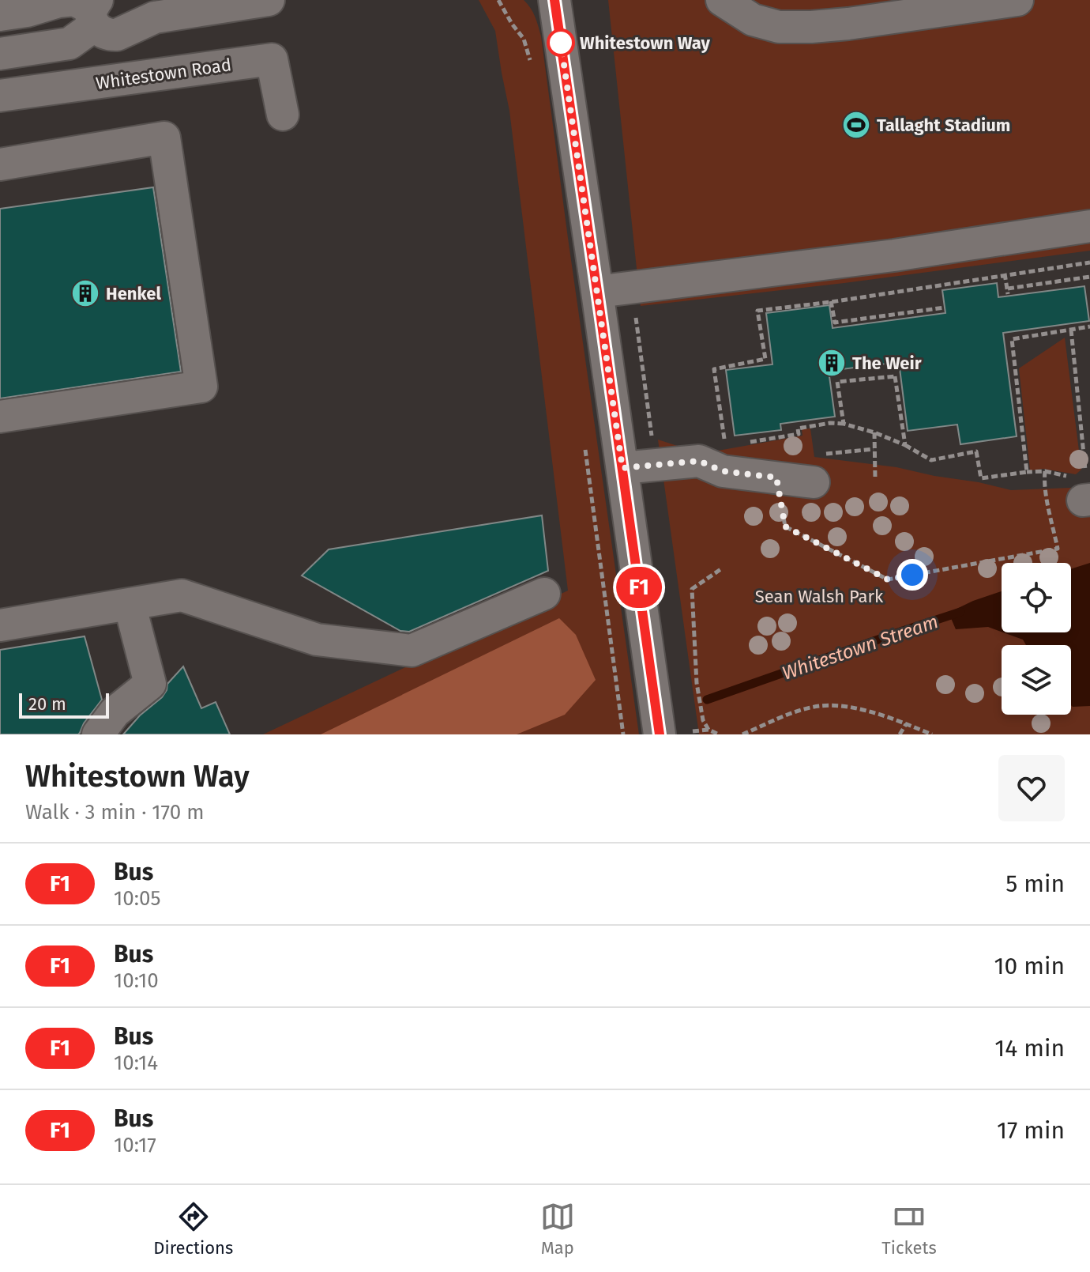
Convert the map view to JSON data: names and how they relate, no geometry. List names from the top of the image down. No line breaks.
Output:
{"streets":{"street":["Whitestown Road"]},"water":["Whitestown Stream"],"parks":["Sean Walsh Park"],"places":{"other":["Whitestown Way"],"sports":["Tallaght Stadium"],"building":["Henkel","The Weir"]},"lines":["bus line F1"],"scale_bar":"20 m","page":{"on_map":"F1","scale":"20 m","heading":["Whitestown Way","Walk · 3 min · 170 m"],"list":[{"mark":"F1","name":"Bus","note":"10:05","value":"5 min"},{"mark":"F1","name":"Bus","note":"10:10","value":"10 min"},{"mark":"F1","name":"Bus","note":"10:14","value":"14 min"},{"mark":"F1","name":"Bus","note":"10:17","value":"17 min"}],"tabs":["Directions","Map","Tickets"]}}
